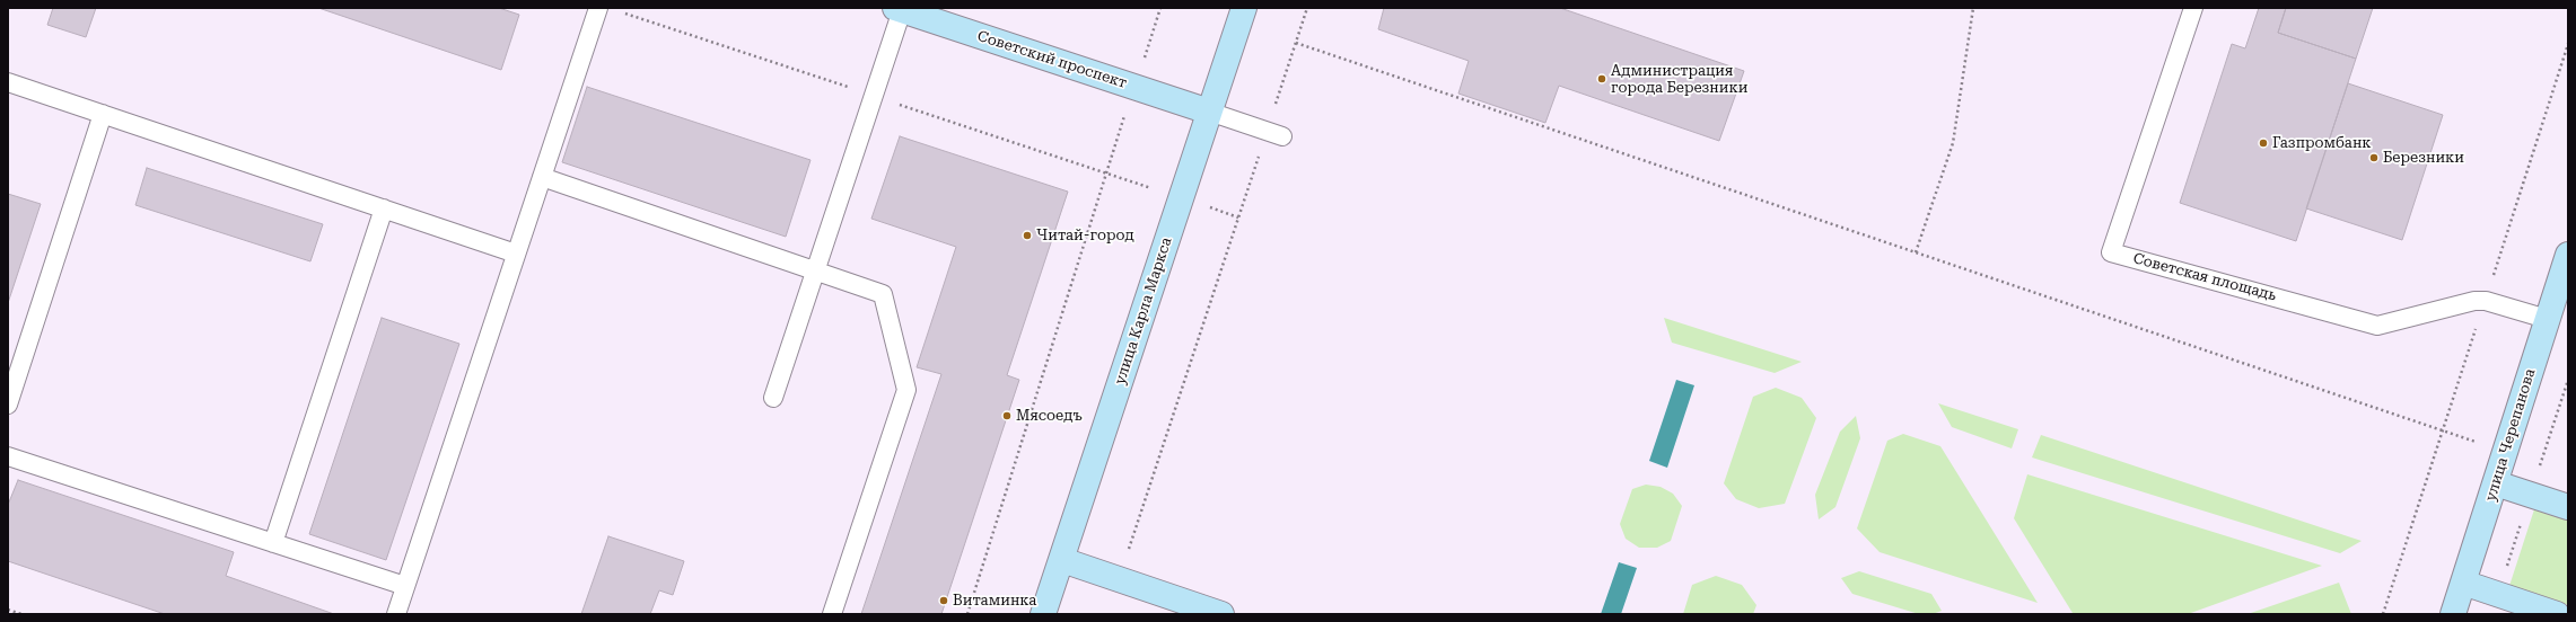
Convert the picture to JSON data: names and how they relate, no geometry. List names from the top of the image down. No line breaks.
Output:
{"streets":{"main road":["Советский проспект","улица Карла Маркса","улица Черепанова"],"lane":["Советская площадь"]},"crossings":[["Советский проспект","улица Карла Маркса"],["Советская площадь","улица Черепанова"]],"places":["Администрация города Березники","Газпромбанк","Березники","Читай-город","Мясоедъ","Витаминка"]}
